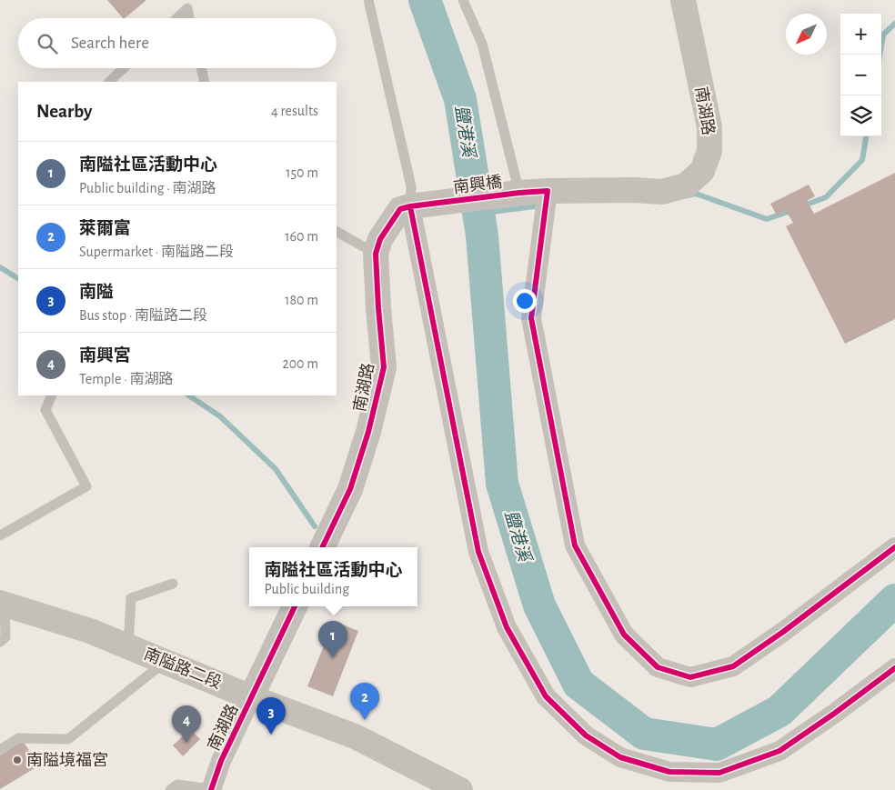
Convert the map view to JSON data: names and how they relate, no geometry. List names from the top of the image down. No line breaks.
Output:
{"streets":{"street":["南湖路","南興橋","南隘路二段"]},"crossings":[["南湖路","南興橋"],["南湖路","南隘路二段"]],"water":["鹽港溪"],"places":["南隘境福宮"],"north":"bottom left","page":{"map_buttons":["+","−"],"search":"Search here","heading":["Nearby","4 results"],"list":[{"mark":"1","name":"南隘社區活動中心","note":"Public building · 南湖路","value":"150 m"},{"mark":"2","name":"萊爾富","note":"Supermarket · 南隘路二段","value":"160 m"},{"mark":"3","name":"南隘","note":"Bus stop · 南隘路二段","value":"180 m"},{"mark":"4","name":"南興宮","note":"Temple · 南湖路","value":"200 m"}],"popup":["南隘社區活動中心","Public building"],"pins":["1","2","3","4"]}}
